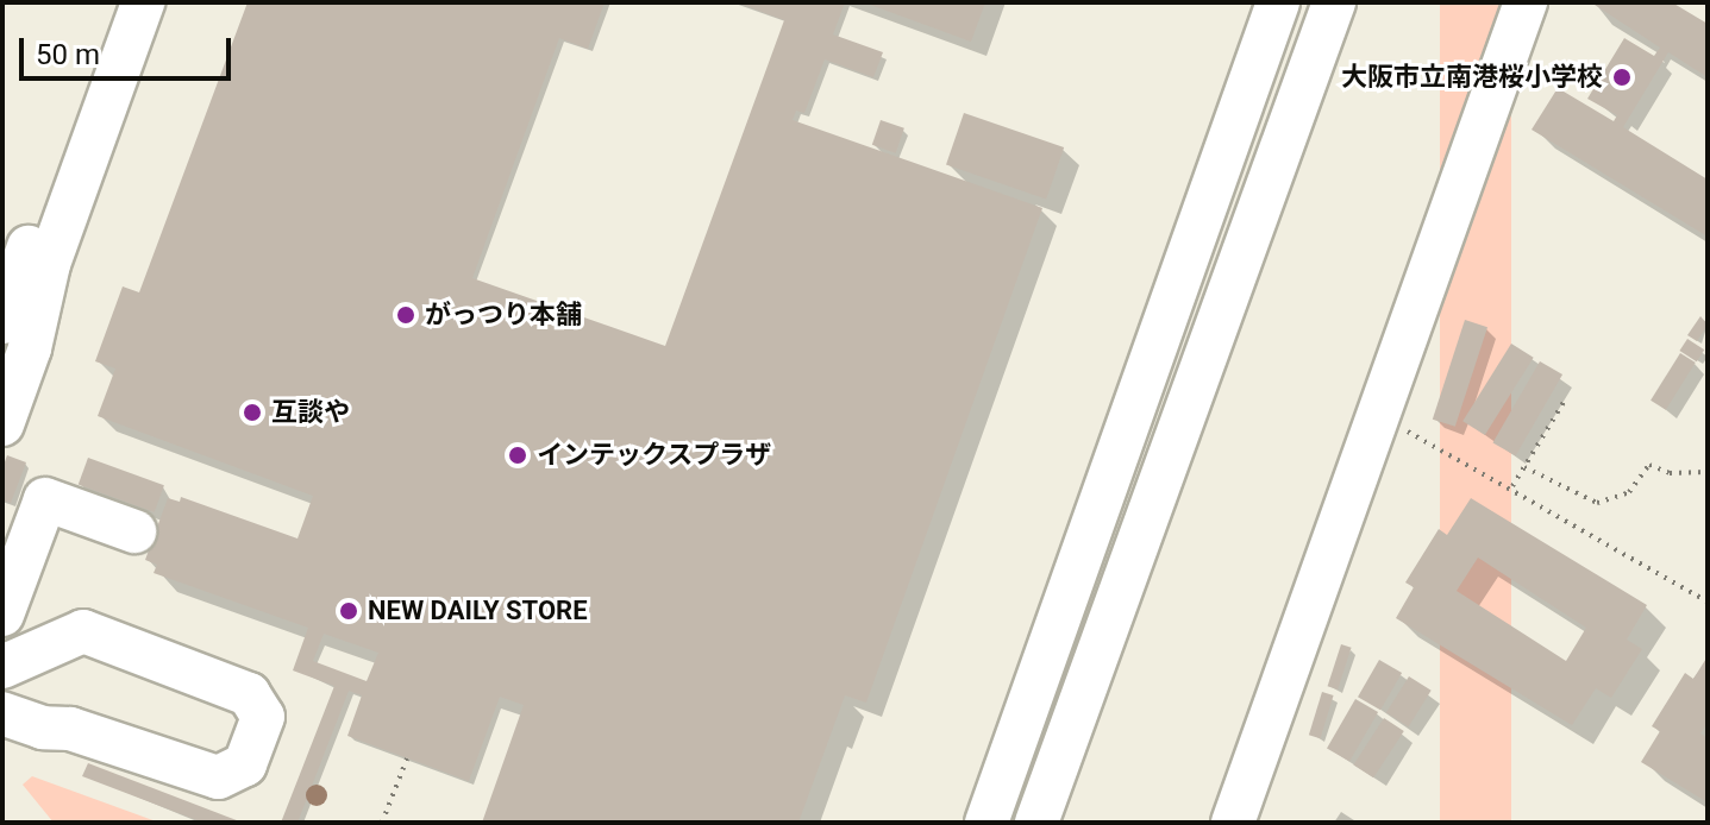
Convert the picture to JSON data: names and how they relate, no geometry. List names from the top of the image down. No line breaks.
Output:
{"places":["大阪市立南港桜小学校","がっつり本舗","互談や","インテックスプラザ","NEW DAILY STORE"],"scale_bar":"50 m"}
